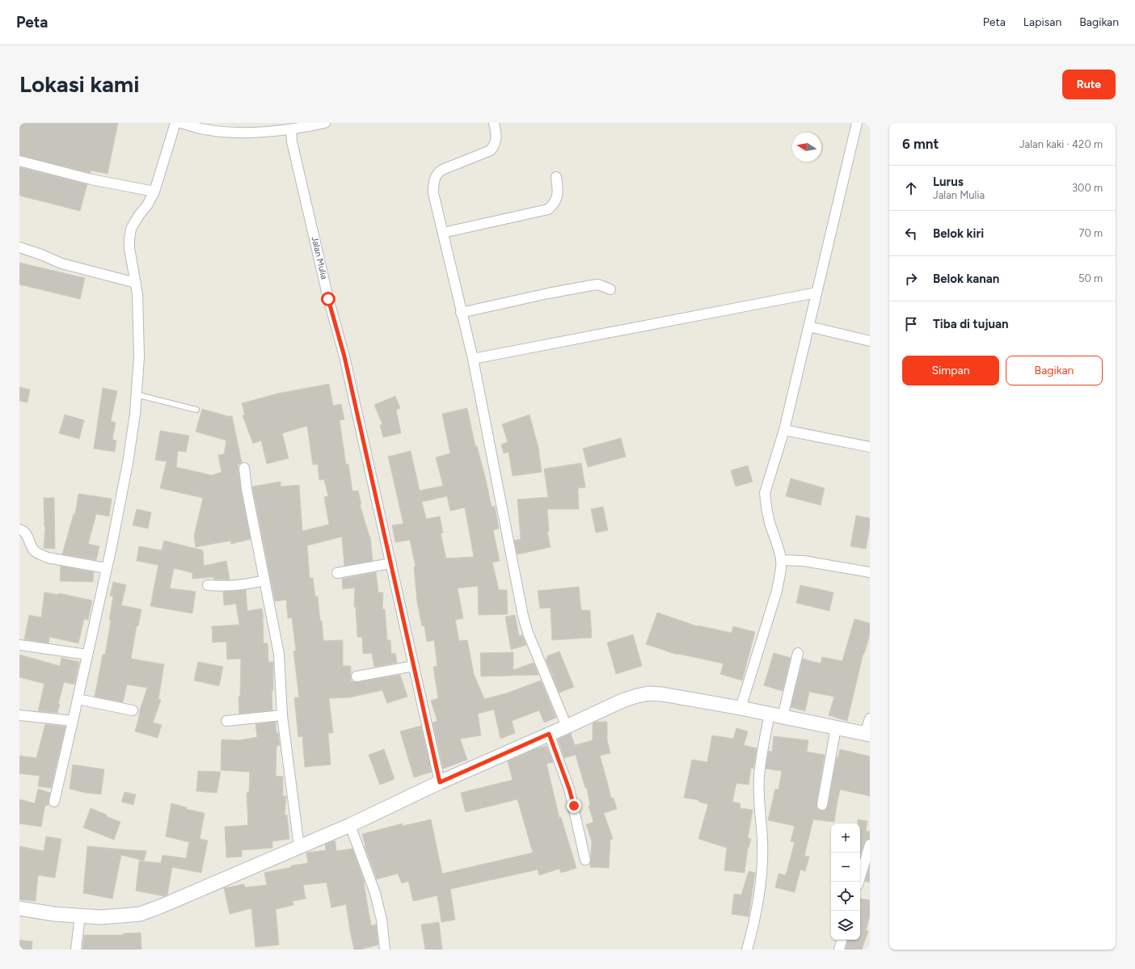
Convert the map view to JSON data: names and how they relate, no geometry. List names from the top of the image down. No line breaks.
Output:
{"streets":{"street":["Jalan Mulia"]},"north":"left","page":{"header":"Peta","nav":["Peta","Lapisan","Bagikan"],"buttons":["Rute",["Simpan","Bagikan"]],"title":"Lokasi kami","heading":["6 mnt","Jalan kaki · 420 m"],"list":[["Lurus","Jalan Mulia","300 m"],["Belok kiri","70 m"],["Belok kanan","50 m"],"Tiba di tujuan"],"map_buttons":["+","−"]}}
